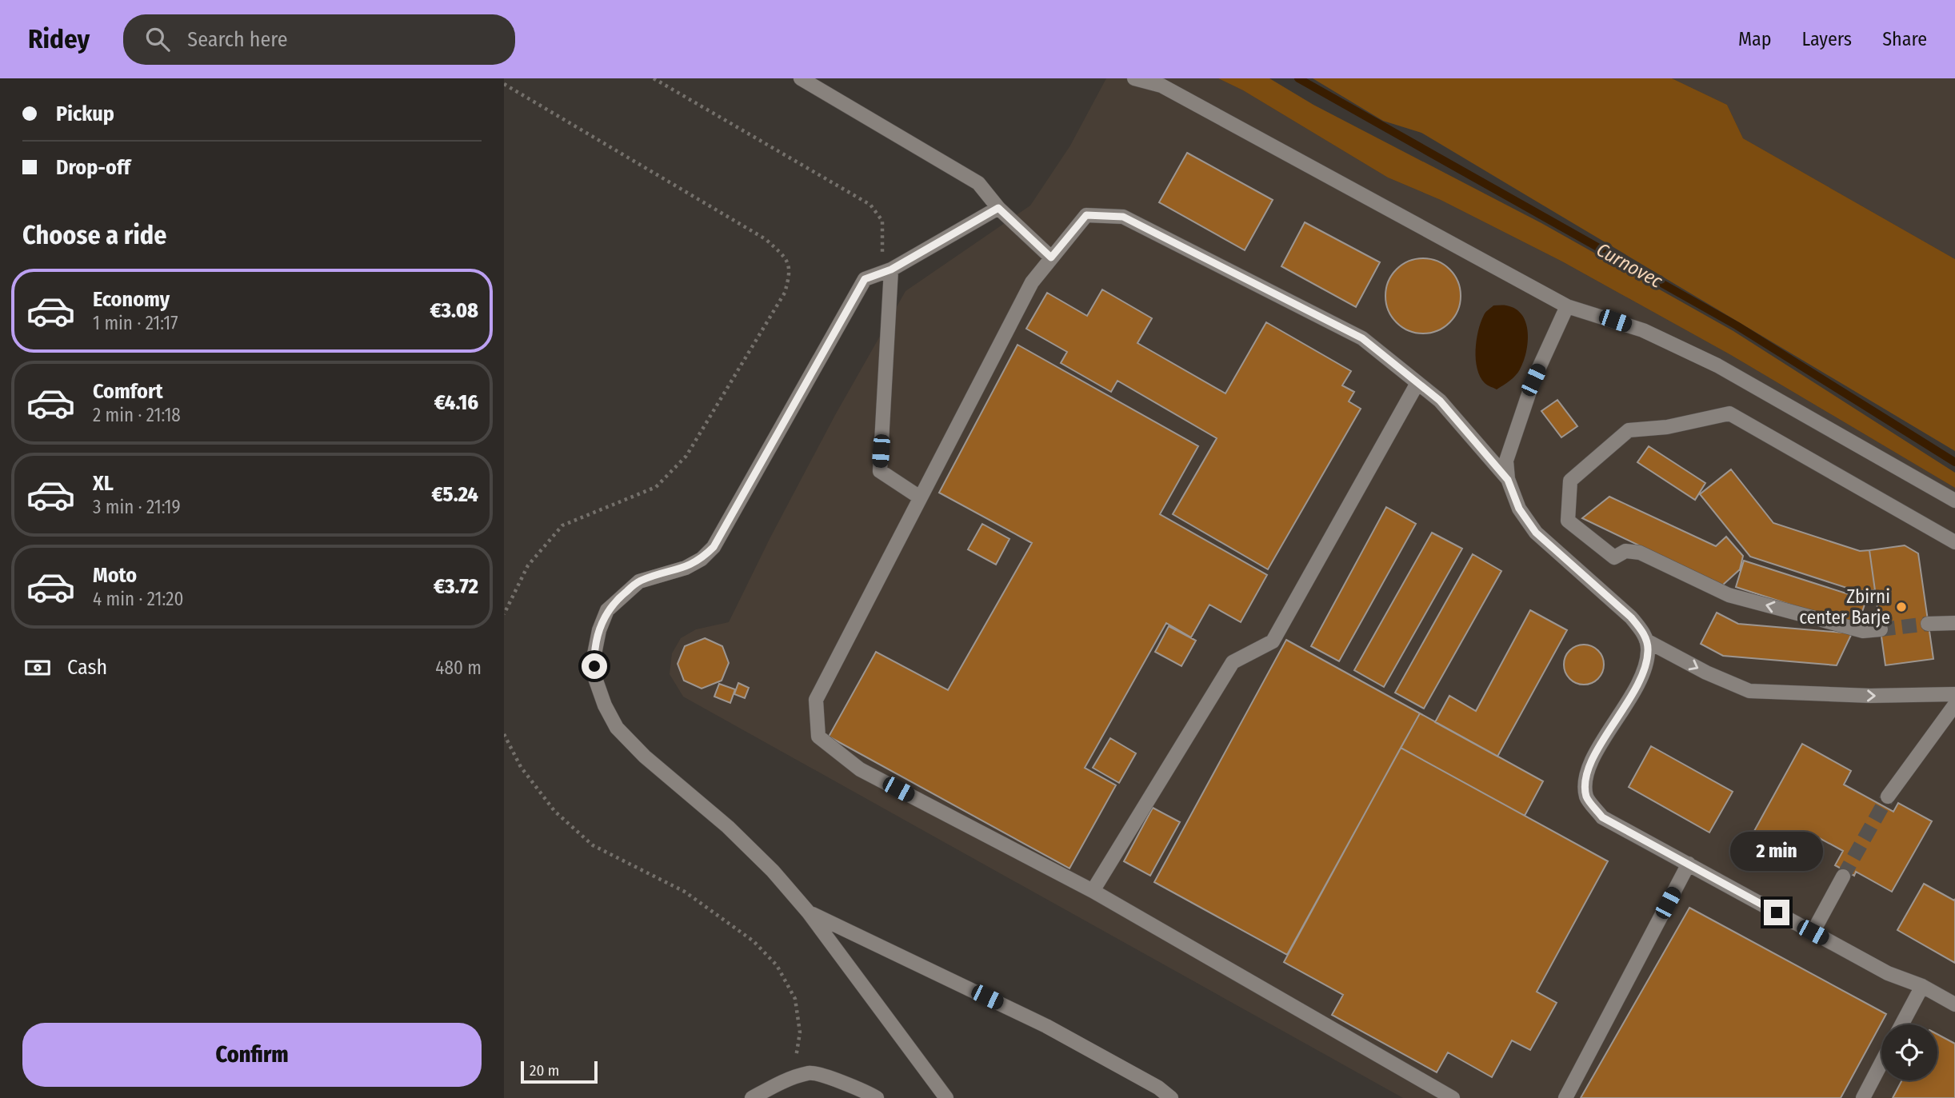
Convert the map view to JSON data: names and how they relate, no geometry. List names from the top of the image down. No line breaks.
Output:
{"water":["Curnovec"],"places":["Zbirni center Barje"],"scale_bar":"20 m","page":{"header":"Ridey","search":"Search here","nav":["Map","Layers","Share"],"banner":["Pickup","Drop-off"],"heading":"Choose a ride","list":[{"name":"Economy","note":"1 min · 21:17","value":"€3.08"},{"name":"Comfort","note":"2 min · 21:18","value":"€4.16"},{"name":"XL","note":"3 min · 21:19","value":"€5.24"},{"name":"Moto","note":"4 min · 21:20","value":"€3.72"}],"pay":["Cash","480 m"],"bubble":"2 min","buttons":"Confirm","scale":"20 m"}}
